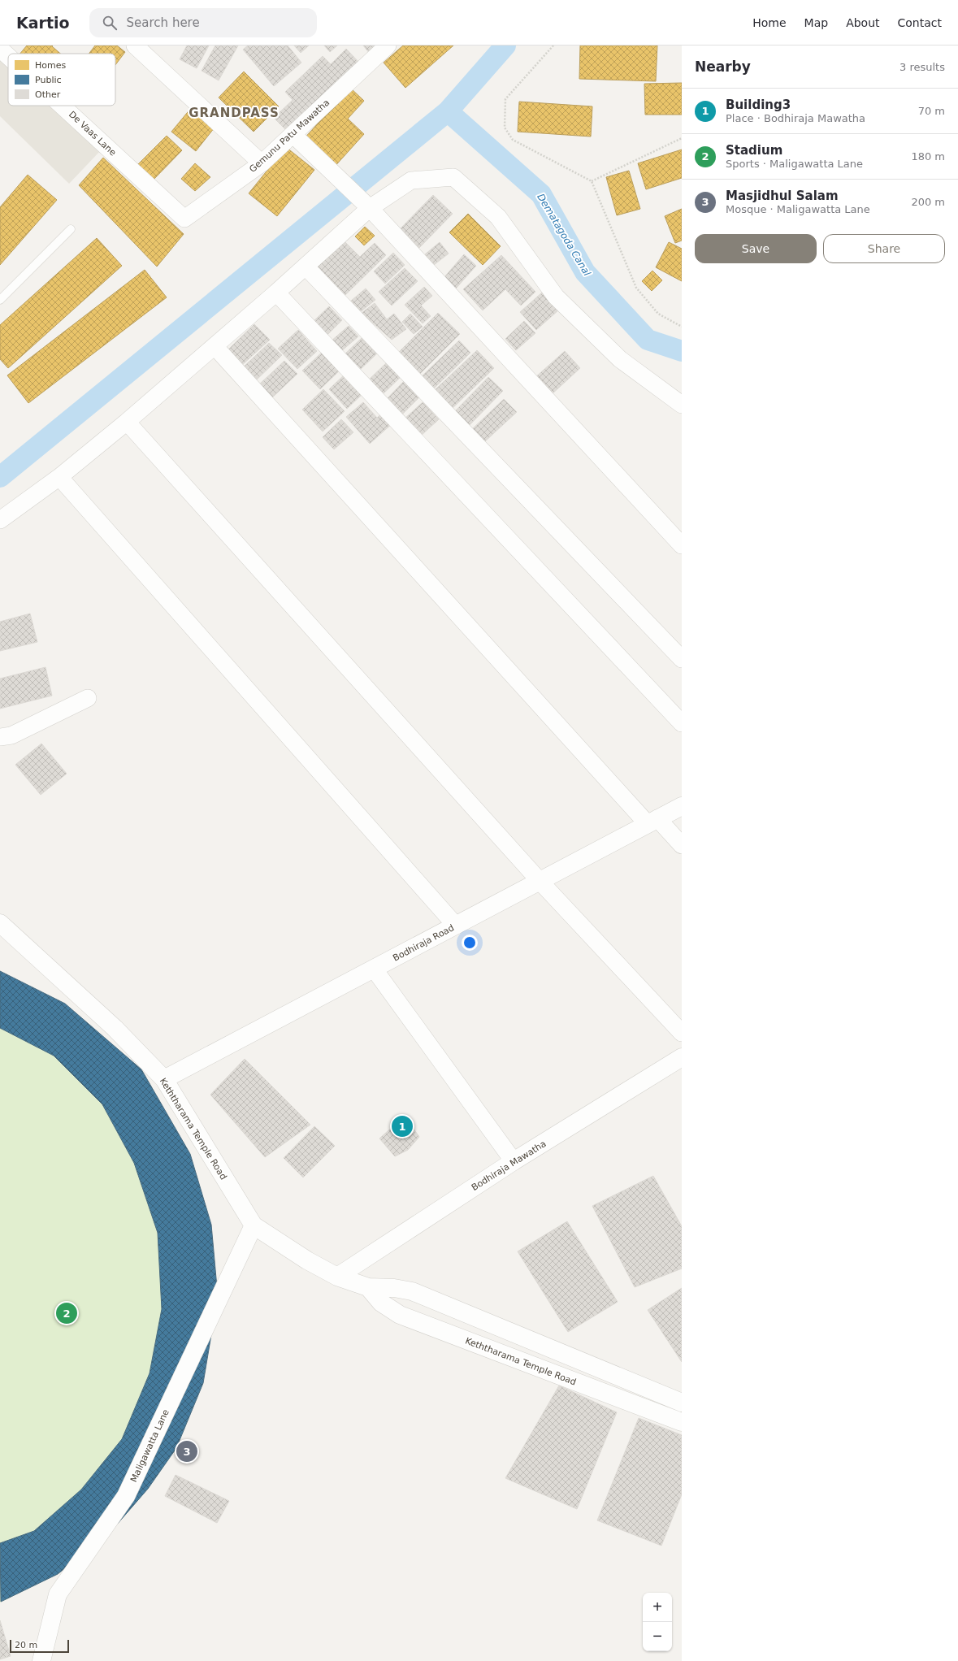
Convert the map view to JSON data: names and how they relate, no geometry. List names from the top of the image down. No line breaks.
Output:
{"streets":{"street":["De Vaas Lane","Gemunu Patu Mawatha","Bodhiraja Road","Keththarama Temple Road","Bodhiraja Mawatha","Maligawatta Lane"]},"crossings":[["De Vaas Lane","Gemunu Patu Mawatha"],["Bodhiraja Road","Keththarama Temple Road"],["Keththarama Temple Road","Bodhiraja Mawatha"],["Keththarama Temple Road","Maligawatta Lane"]],"districts":["GRANDPASS"],"water":["Dematagoda Canal"],"legend":["Homes","Public","Other"],"scale_bar":"20 m","page":{"header":"Kartio","search":"Search here","nav":["Home","Map","About","Contact"],"heading":["Nearby","3 results"],"list":[{"mark":"1","name":"Building3","note":"Place · Bodhiraja Mawatha","value":"70 m"},{"mark":"2","name":"Stadium","note":"Sports · Maligawatta Lane","value":"180 m"},{"mark":"3","name":"Masjidhul Salam","note":"Mosque · Maligawatta Lane","value":"200 m"}],"buttons":["Save","Share"],"pins":["1","2","3"],"map_buttons":["+","−"],"scale":"20 m"}}
